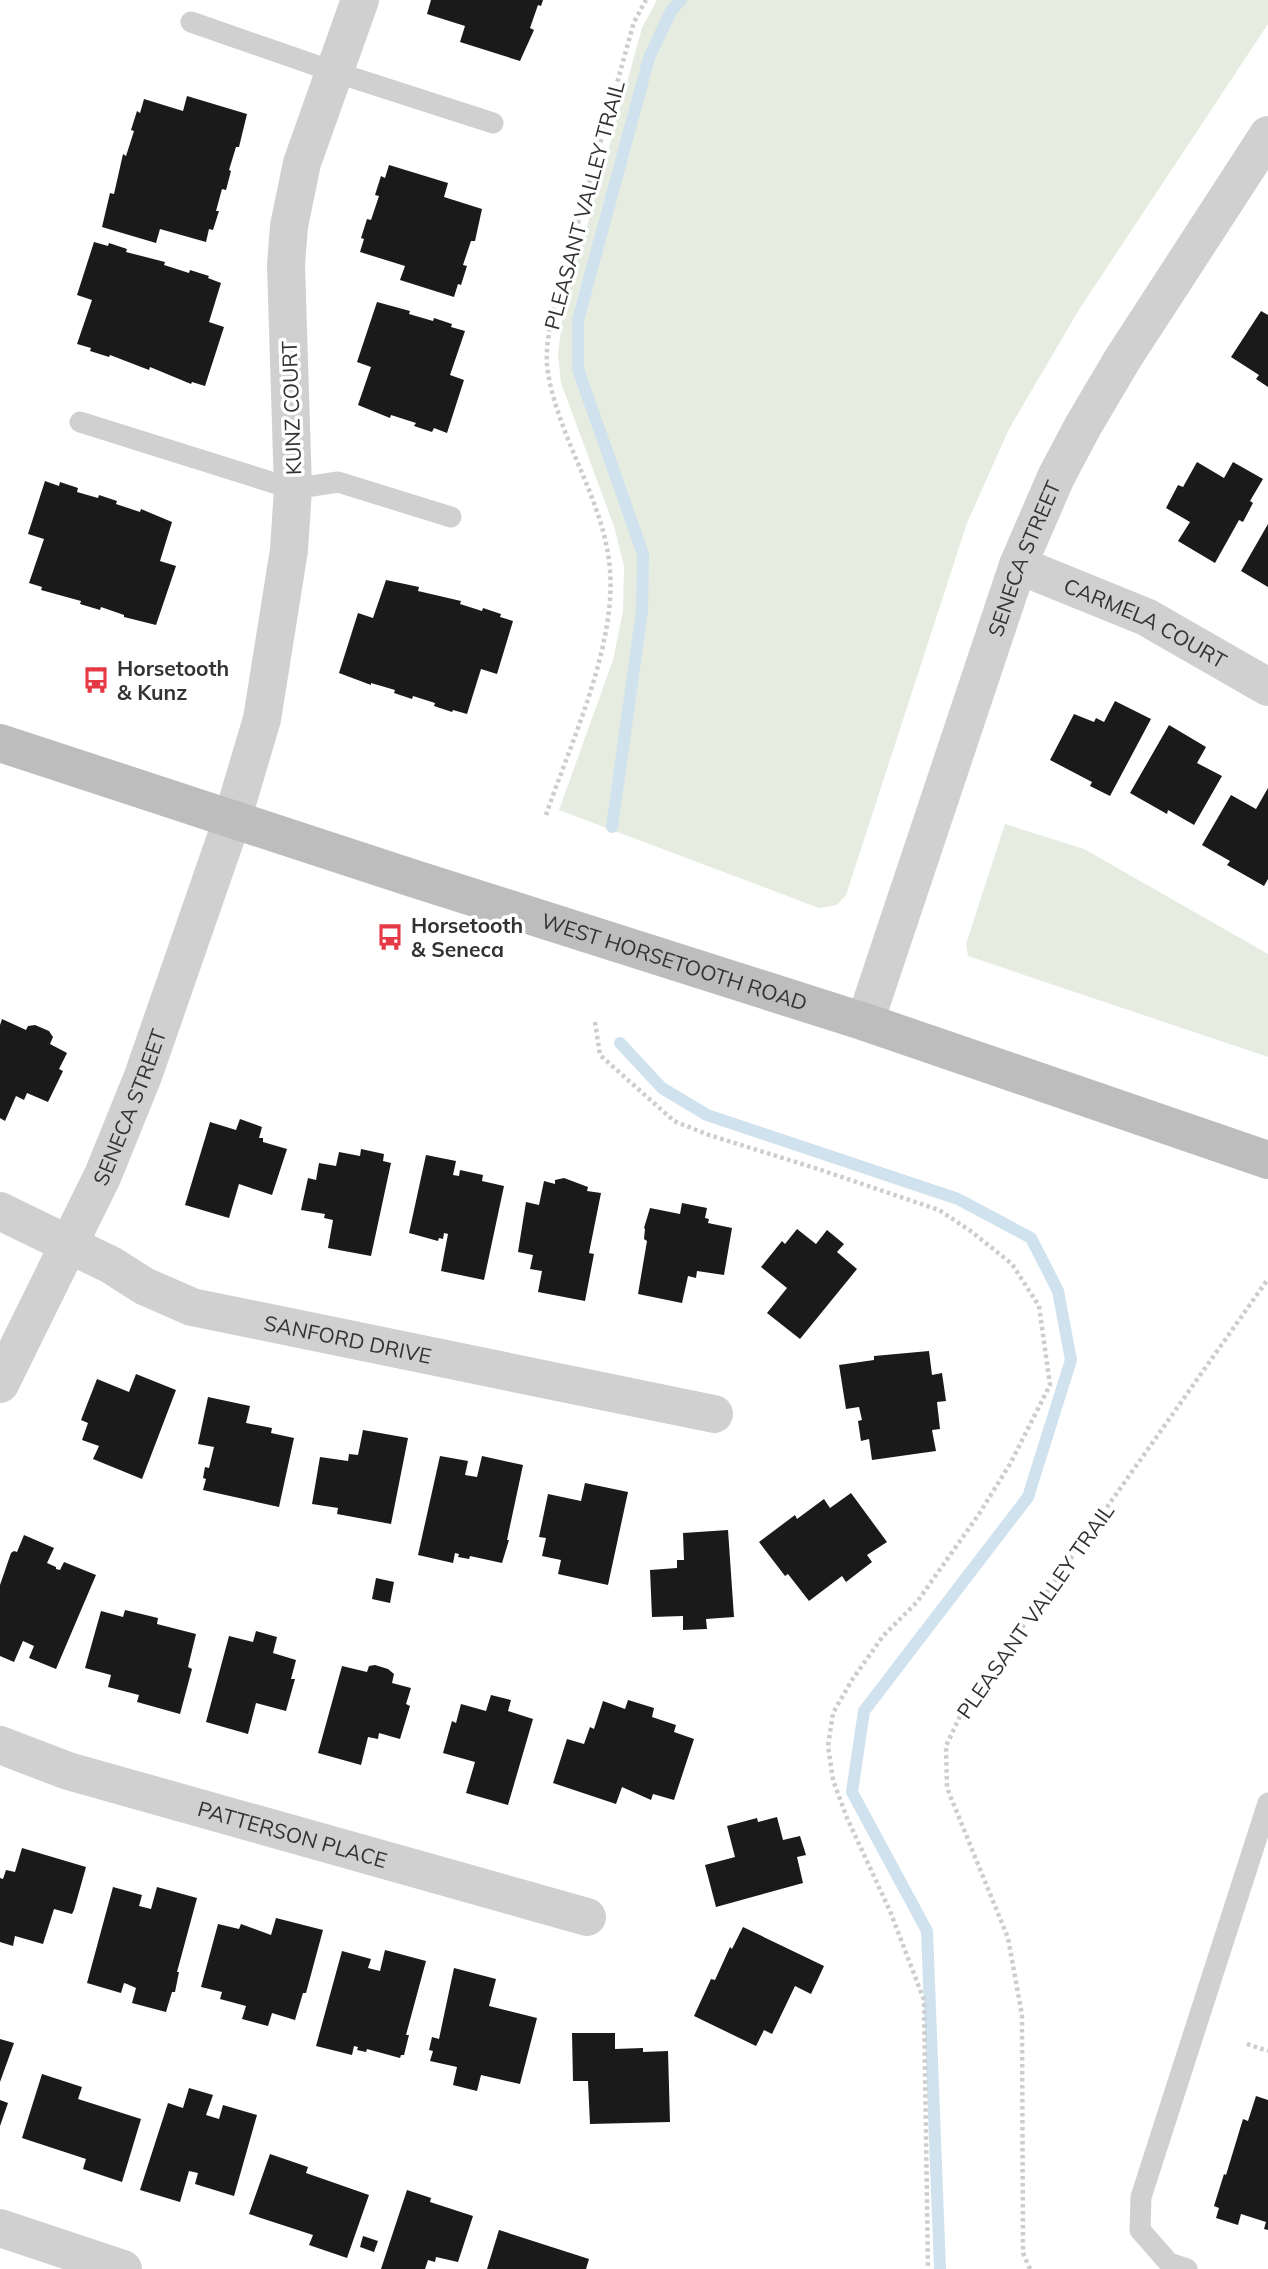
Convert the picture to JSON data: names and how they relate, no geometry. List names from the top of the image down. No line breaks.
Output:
{"streets":{"main road":["WEST HORSETOOTH ROAD"],"street":["KUNZ COURT","SENECA STREET","CARMELA COURT","SANFORD DRIVE","PATTERSON PLACE"],"path":["PLEASANT VALLEY TRAIL"]},"crossings":[["KUNZ COURT","SENECA STREET"],["KUNZ COURT","WEST HORSETOOTH ROAD"],["SENECA STREET","CARMELA COURT"],["SENECA STREET","WEST HORSETOOTH ROAD"],["SENECA STREET","SANFORD DRIVE"]],"places":{"bus stop":["Horsetooth & Kunz","Horsetooth & Seneca"]}}
